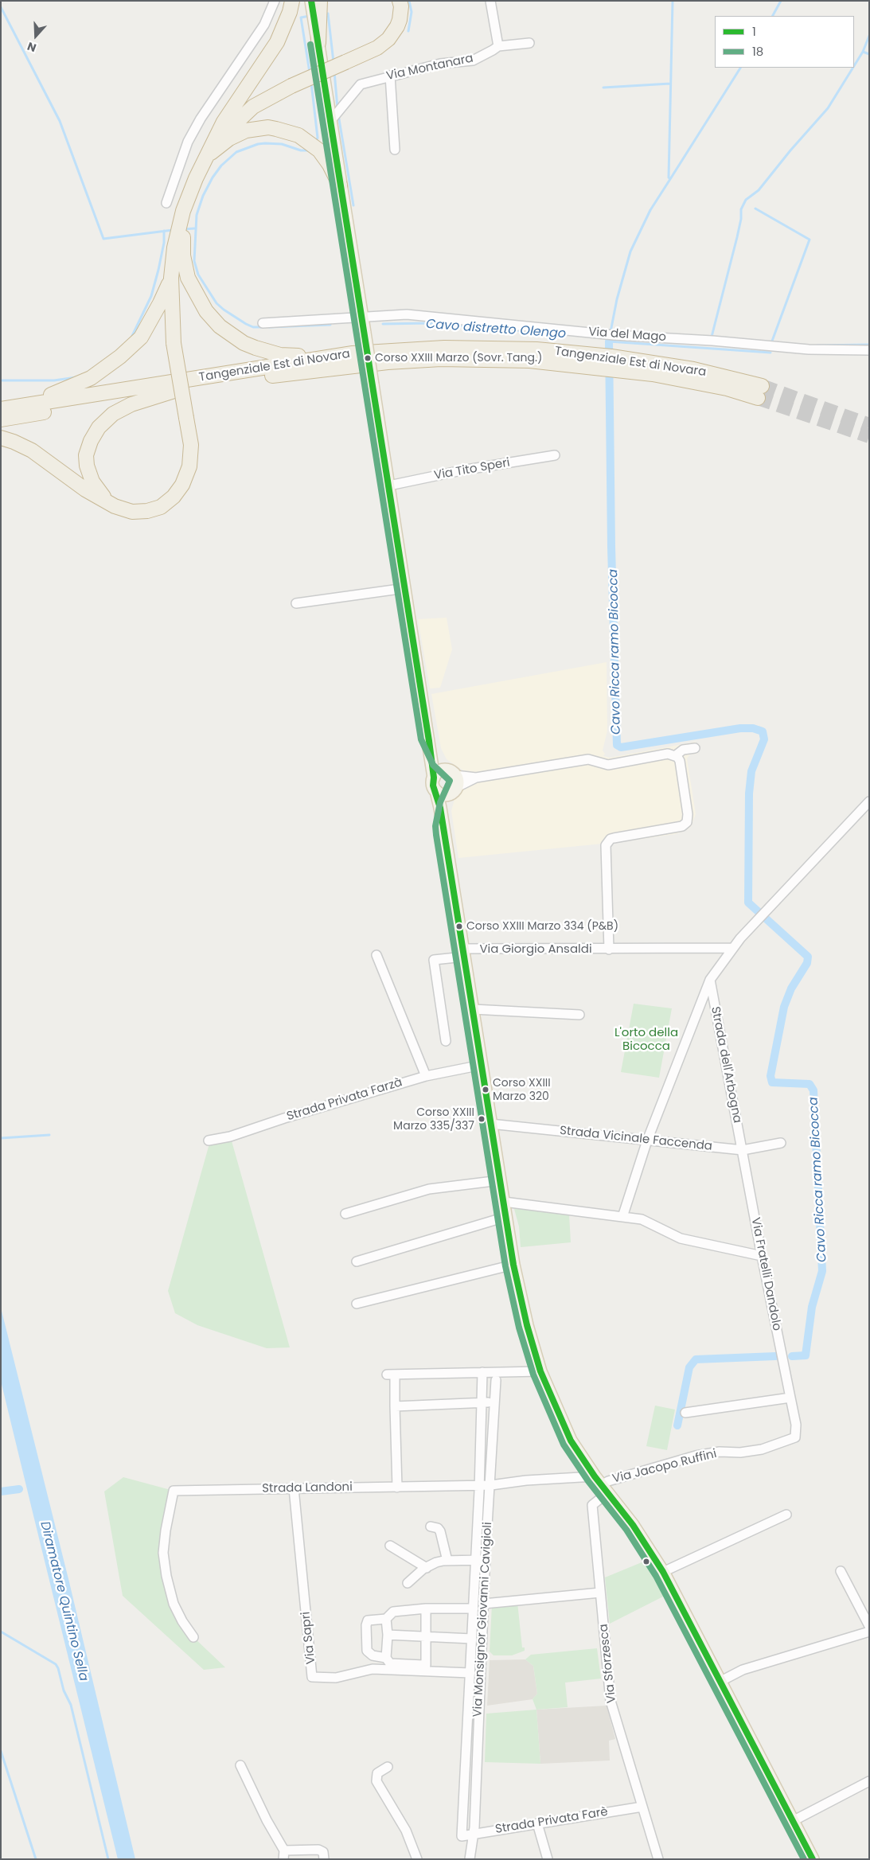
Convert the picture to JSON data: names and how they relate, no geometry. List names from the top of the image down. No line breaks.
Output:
{"streets":{"highway":["Tangenziale Est di Novara"],"street":["Via Montanara","Via del Mago","Via Tito Speri","Via Giorgio Ansaldi","Strada dell'Arbogna","Strada Privata Farzà","Strada Vicinale Faccenda","Via Fratelli Dandolo","Via Jacopo Ruffini","Strada Landoni","Via Monsignor Giovanni Cavigioli","Via Sapri","Via Sforzesca","Strada Privata Farè"]},"crossings":[["Strada dell'Arbogna","Strada Vicinale Faccenda"],["Strada dell'Arbogna","Via Fratelli Dandolo"],["Strada Vicinale Faccenda","Via Fratelli Dandolo"],["Via Fratelli Dandolo","Via Jacopo Ruffini"],["Via Jacopo Ruffini","Strada Landoni"],["Via Jacopo Ruffini","Via Sforzesca"],["Strada Landoni","Via Monsignor Giovanni Cavigioli"],["Strada Landoni","Via Sapri"],["Strada Landoni","Via Sforzesca"],["Via Monsignor Giovanni Cavigioli","Via Sapri"],["Via Monsignor Giovanni Cavigioli","Strada Privata Farè"],["Via Sforzesca","Strada Privata Farè"]],"water":["Cavo distretto Olengo","Cavo Ricca ramo Bicocca","Diramatore Quintino Sella"],"parks":["L'orto della Bicocca"],"places":["Corso XXIII Marzo (Sovr. Tang.)","Corso XXIII Marzo 334 (P&B)","Corso XXIII Marzo 320","Corso XXIII Marzo 335/337"],"lines":["transit line 1","transit line 18"],"legend":["1","18"],"north":"bottom"}
